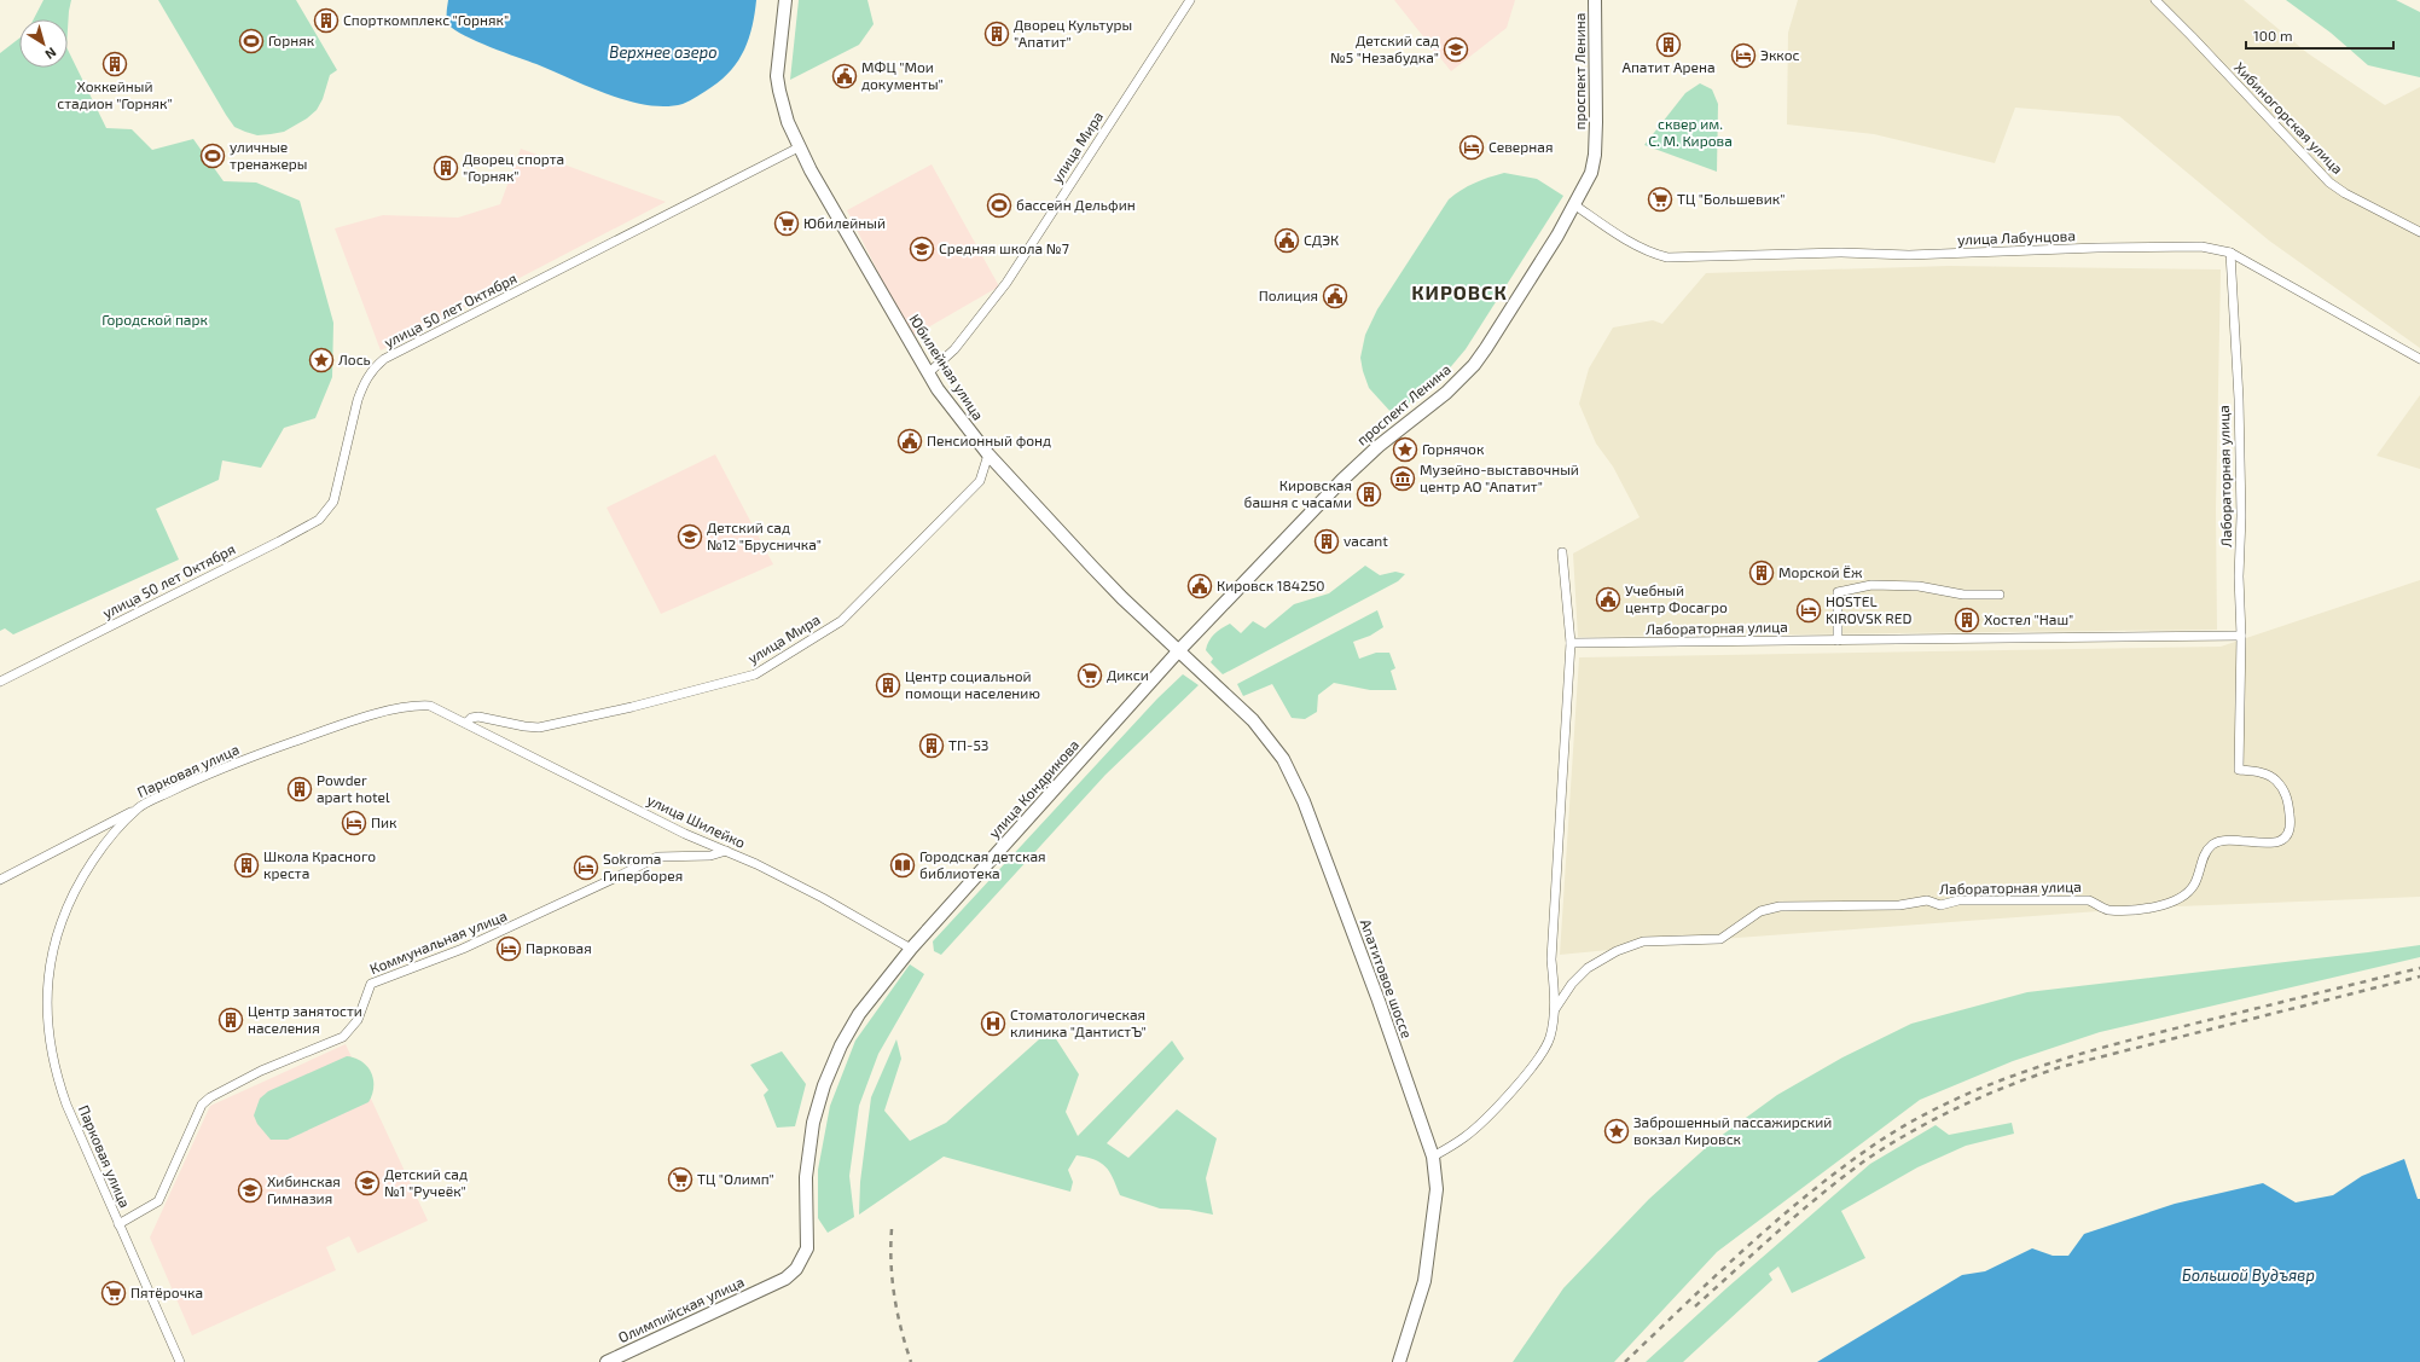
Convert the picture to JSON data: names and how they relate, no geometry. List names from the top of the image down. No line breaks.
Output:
{"streets":{"street":["проспект Ленина","Хибиногорская улица","улица Мира","улица Лабунцова","улица 50 лет Октября","Юбилейная улица","Лабораторная улица","Парковая улица","улица Кондрикова","улица Шилейко","Коммунальная улица","Апатитовое шоссе","Олимпийская улица"]},"crossings":[["проспект Ленина","улица Лабунцова"],["проспект Ленина","Юбилейная улица"],["проспект Ленина","улица Кондрикова"],["проспект Ленина","Апатитовое шоссе"],["улица Мира","Юбилейная улица"],["улица Мира","Парковая улица"],["улица Мира","улица Шилейко"],["улица Лабунцова","Лабораторная улица"],["улица 50 лет Октября","Юбилейная улица"],["Юбилейная улица","улица Кондрикова"],["Юбилейная улица","Апатитовое шоссе"],["Лабораторная улица","Апатитовое шоссе"],["Парковая улица","улица Шилейко"],["Парковая улица","Коммунальная улица"],["улица Кондрикова","улица Шилейко"],["улица Кондрикова","Апатитовое шоссе"],["улица Кондрикова","Олимпийская улица"],["улица Шилейко","Коммунальная улица"]],"districts":["КИРОВСК"],"water":["Верхнее озеро","Большой Вудъявр"],"parks":["сквер им. С. М. Кирова","Городской парк"],"places":{"building":["Спорткомплекс \"Горняк\"","Дворец Культуры \"Апатит\"","Апатит Арена","Хоккейный стадион \"Горняк\"","Дворец спорта \"Горняк\"","Кировская башня с часами","vacant","Морской Ёж","Хостел \"Наш\"","Центр социальной помощи населению","ТП-53","Powder apart hotel","Школа Красного креста","Центр занятости населения"],"sports":["Горняк","уличные тренажеры","бассейн Дельфин"],"school or university":["Детский сад №5 \"Незабудка\"","Средняя школа №7","Детский сад №12 \"Брусничка\"","Детский сад №1 \"Ручеёк\"","Хибинская Гимназия"],"hotel":["Эккос","Северная","HOSTEL KIROVSK RED","Пик","Sokroma Гиперборея","Парковая"],"public building":["МФЦ \"Мои документы\"","СДЭК","Полиция","Пенсионный фонд","Кировск 184250","Учебный центр Фосагро"],"supermarket":["ТЦ \"Большевик\"","Юбилейный","Дикси","ТЦ \"Олимп\"","Пятёрочка"],"place":["Лось","Горнячок","Заброшенный пассажирский вокзал Кировск"],"museum":["Музейно-выставочный центр АО \"Апатит\""],"library":["Городская детская библиотека"],"hospital":["Стоматологическая клиника \"ДантистЪ\""]},"scale_bar":"100 m","north":"bottom right"}
